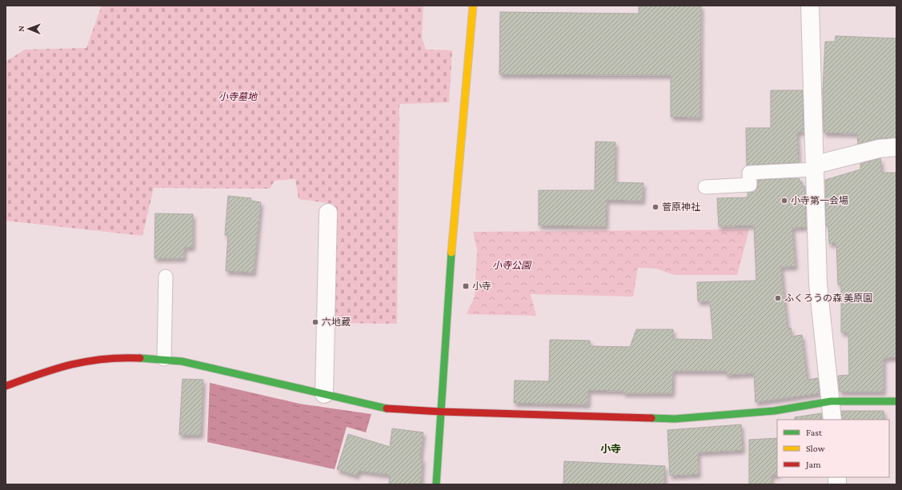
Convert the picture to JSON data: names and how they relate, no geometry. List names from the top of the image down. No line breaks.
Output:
{"districts":["小寺"],"parks":["小寺墓地","小寺公園"],"places":{"other":["小寺第一会場","菅原神社","ふくろうの森 美原園","六地蔵"],"transit":["小寺"]},"legend":["Fast","Slow","Jam"],"north":"left"}
